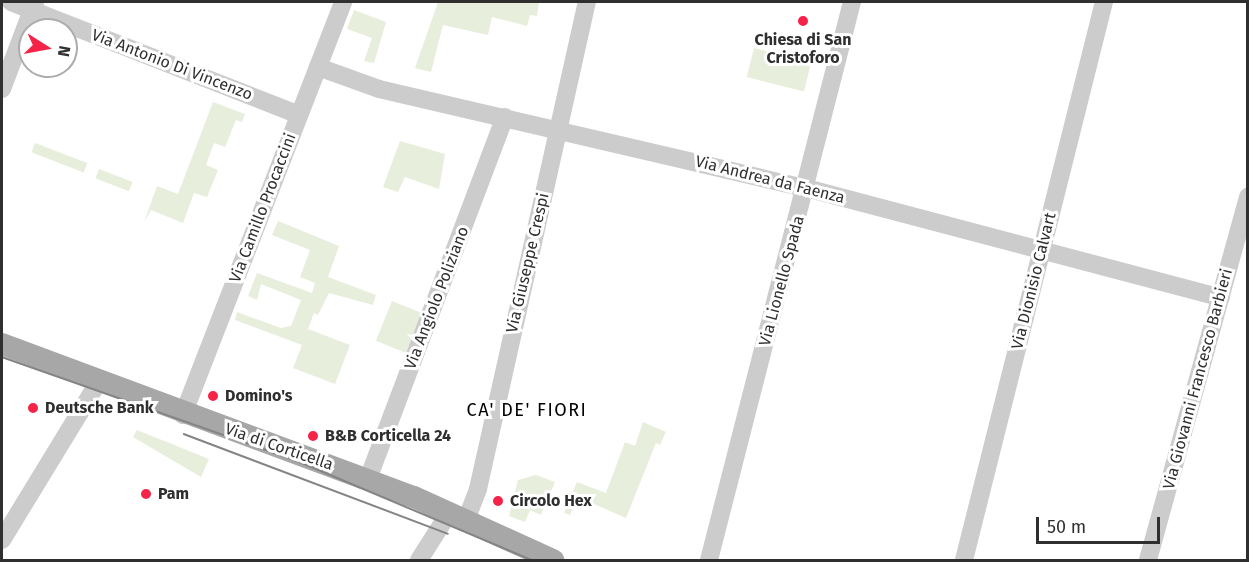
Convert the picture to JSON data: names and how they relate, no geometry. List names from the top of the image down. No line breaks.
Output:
{"streets":{"main road":["Via di Corticella"],"street":["Via Antonio Di Vincenzo","Via Andrea da Faenza","Via Camillo Procaccini","Via Giuseppe Crespi","Via Lionello Spada","Via Dionisio Calvart","Via Angiolo Poliziano","Via Giovanni Francesco Barbieri"]},"crossings":[["Via Antonio Di Vincenzo","Via Camillo Procaccini"],["Via Andrea da Faenza","Via Camillo Procaccini"],["Via Andrea da Faenza","Via Giuseppe Crespi"],["Via Andrea da Faenza","Via Lionello Spada"],["Via Andrea da Faenza","Via Dionisio Calvart"],["Via Andrea da Faenza","Via Angiolo Poliziano"],["Via Andrea da Faenza","Via Giovanni Francesco Barbieri"],["Via Camillo Procaccini","Via di Corticella"],["Via Giuseppe Crespi","Via di Corticella"],["Via Angiolo Poliziano","Via di Corticella"]],"districts":["CA' DE' FIORI"],"places":["Chiesa di San Cristoforo","Domino's","Deutsche Bank","B&B Corticella 24","Pam","Circolo Hex"],"scale_bar":"50 m","north":"right"}
